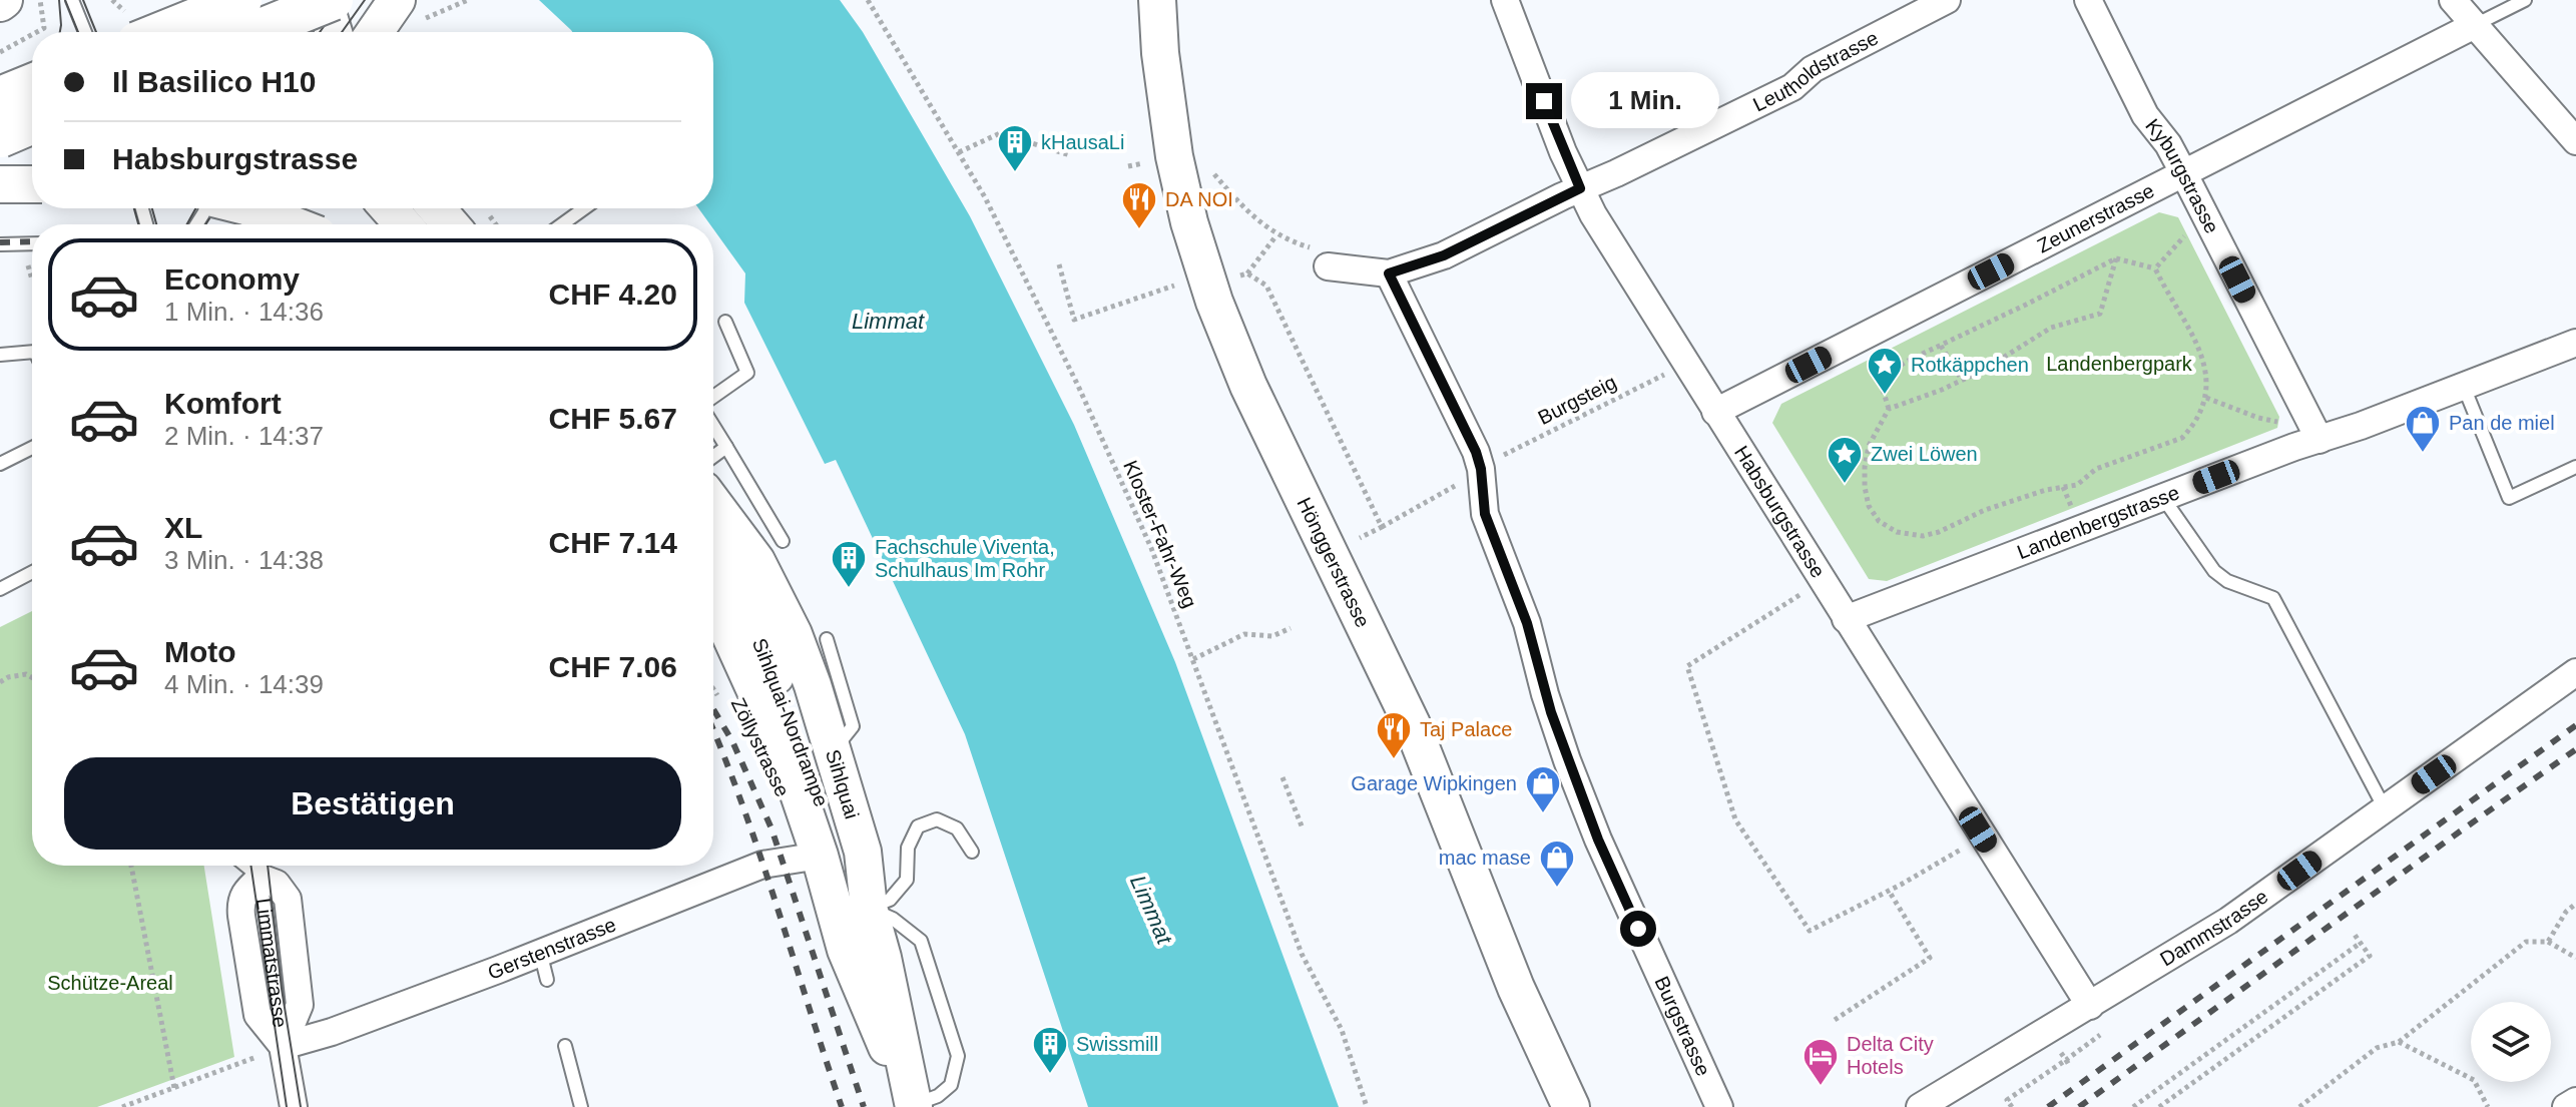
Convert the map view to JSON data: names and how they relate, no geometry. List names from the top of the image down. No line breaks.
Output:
{"streets":{"street":["Leutholdstrasse","Kyburgstrasse","Zeunerstrasse","Habsburgstrasse","Landenbergstrasse","Hönggerstrasse","Sihlquai-Nordrampe","Zöllystrasse","Sihlquai","Dammstrasse","Gerstenstrasse","Limmatstrasse","Burgstrasse"],"path":["Burgsteig","Kloster-Fahr-Weg"]},"crossings":[["Leutholdstrasse","Habsburgstrasse"],["Leutholdstrasse","Burgstrasse"],["Kyburgstrasse","Zeunerstrasse"],["Kyburgstrasse","Landenbergstrasse"],["Zeunerstrasse","Habsburgstrasse"],["Habsburgstrasse","Landenbergstrasse"],["Habsburgstrasse","Dammstrasse"],["Sihlquai-Nordrampe","Sihlquai"],["Zöllystrasse","Gerstenstrasse"],["Gerstenstrasse","Limmatstrasse"]],"water":["Limmat"],"parks":["Landenbergpark","Schütze-Areal"],"places":{"building":["kHausaLi","Fachschule Viventa, Schulhaus Im Rohr","Swissmill"],"restaurant":["DA NOI","Taj Palace"],"place":["Rotkäppchen","Zwei Löwen"],"shop":["Pan de miel","Garage Wipkingen","mac mase"],"hotel":["Delta City Hotels"]},"page":{"banner":["Il Basilico H10","Habsburgstrasse"],"bubble":"1 Min.","list":[{"name":"Economy","note":"1 Min. · 14:36","value":"CHF 4.20"},{"name":"Komfort","note":"2 Min. · 14:37","value":"CHF 5.67"},{"name":"XL","note":"3 Min. · 14:38","value":"CHF 7.14"},{"name":"Moto","note":"4 Min. · 14:39","value":"CHF 7.06"}],"buttons":"Bestätigen"}}
